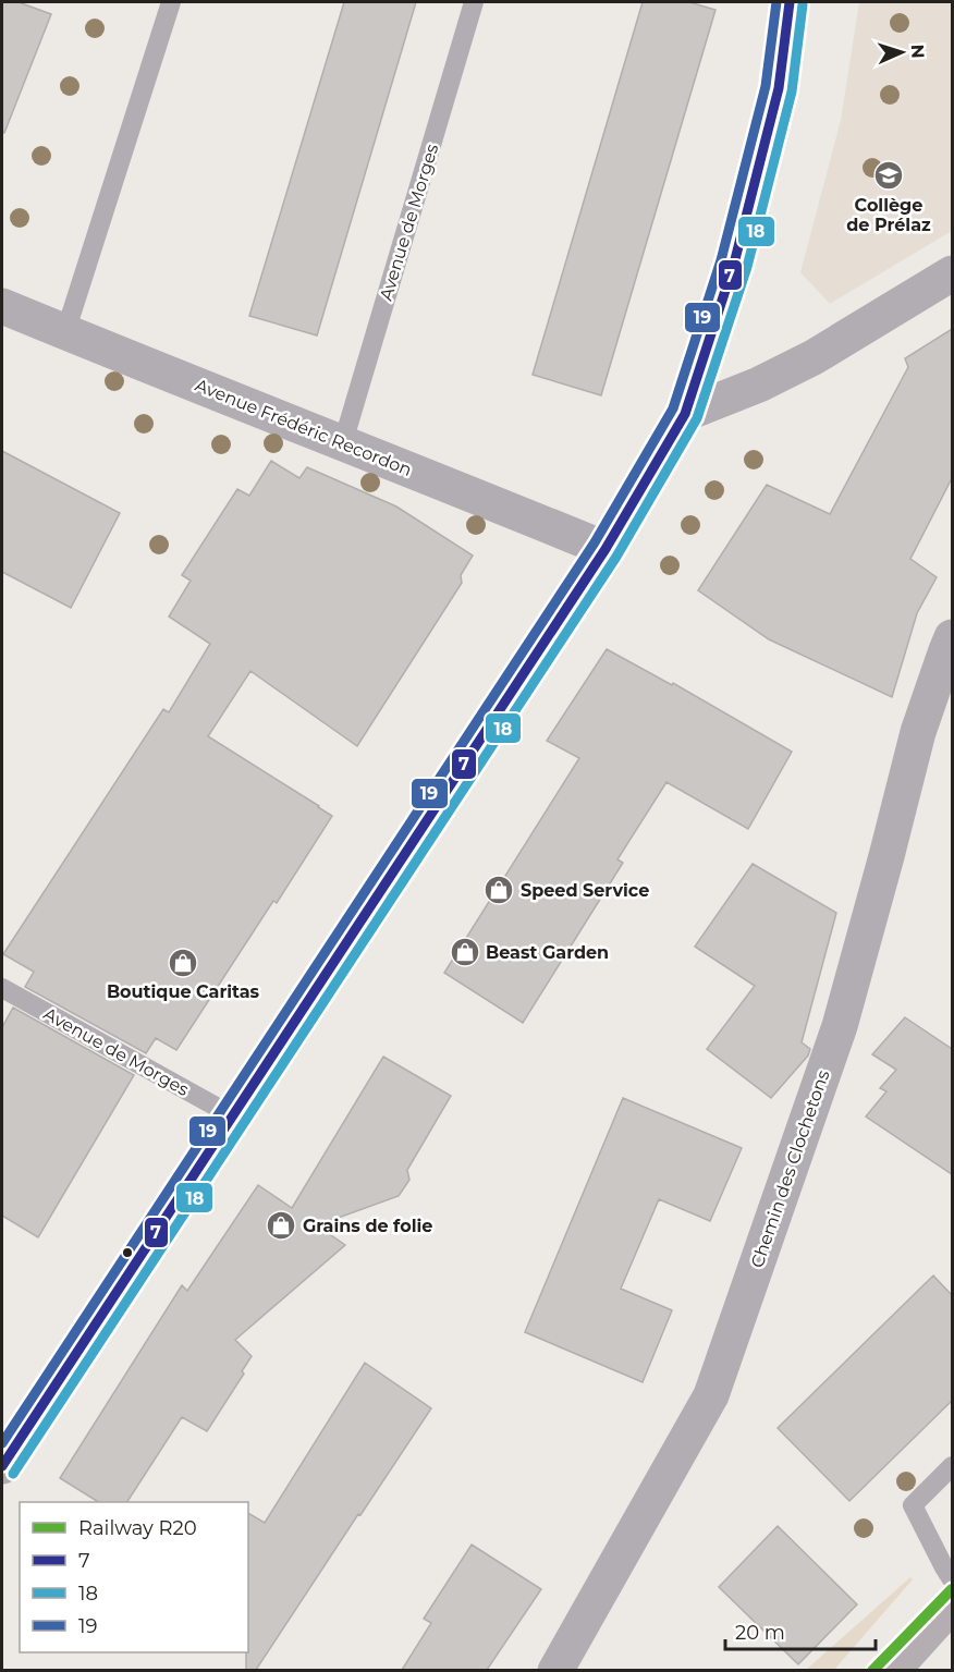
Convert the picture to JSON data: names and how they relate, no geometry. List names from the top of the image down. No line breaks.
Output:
{"streets":{"street":["Avenue Frédéric Recordon","Chemin des Clochetons"],"lane":["Avenue de Morges"]},"crossings":[["Avenue de Morges","Avenue Frédéric Recordon"]],"places":{"school or university":["Collège de Prélaz"],"shop":["Speed Service","Beast Garden","Boutique Caritas","Grains de folie"]},"lines":["transit line 7","transit line 19","transit line 18","rail line R20"],"legend":["Railway R20","7","18","19"],"scale_bar":"20 m","north":"right"}
